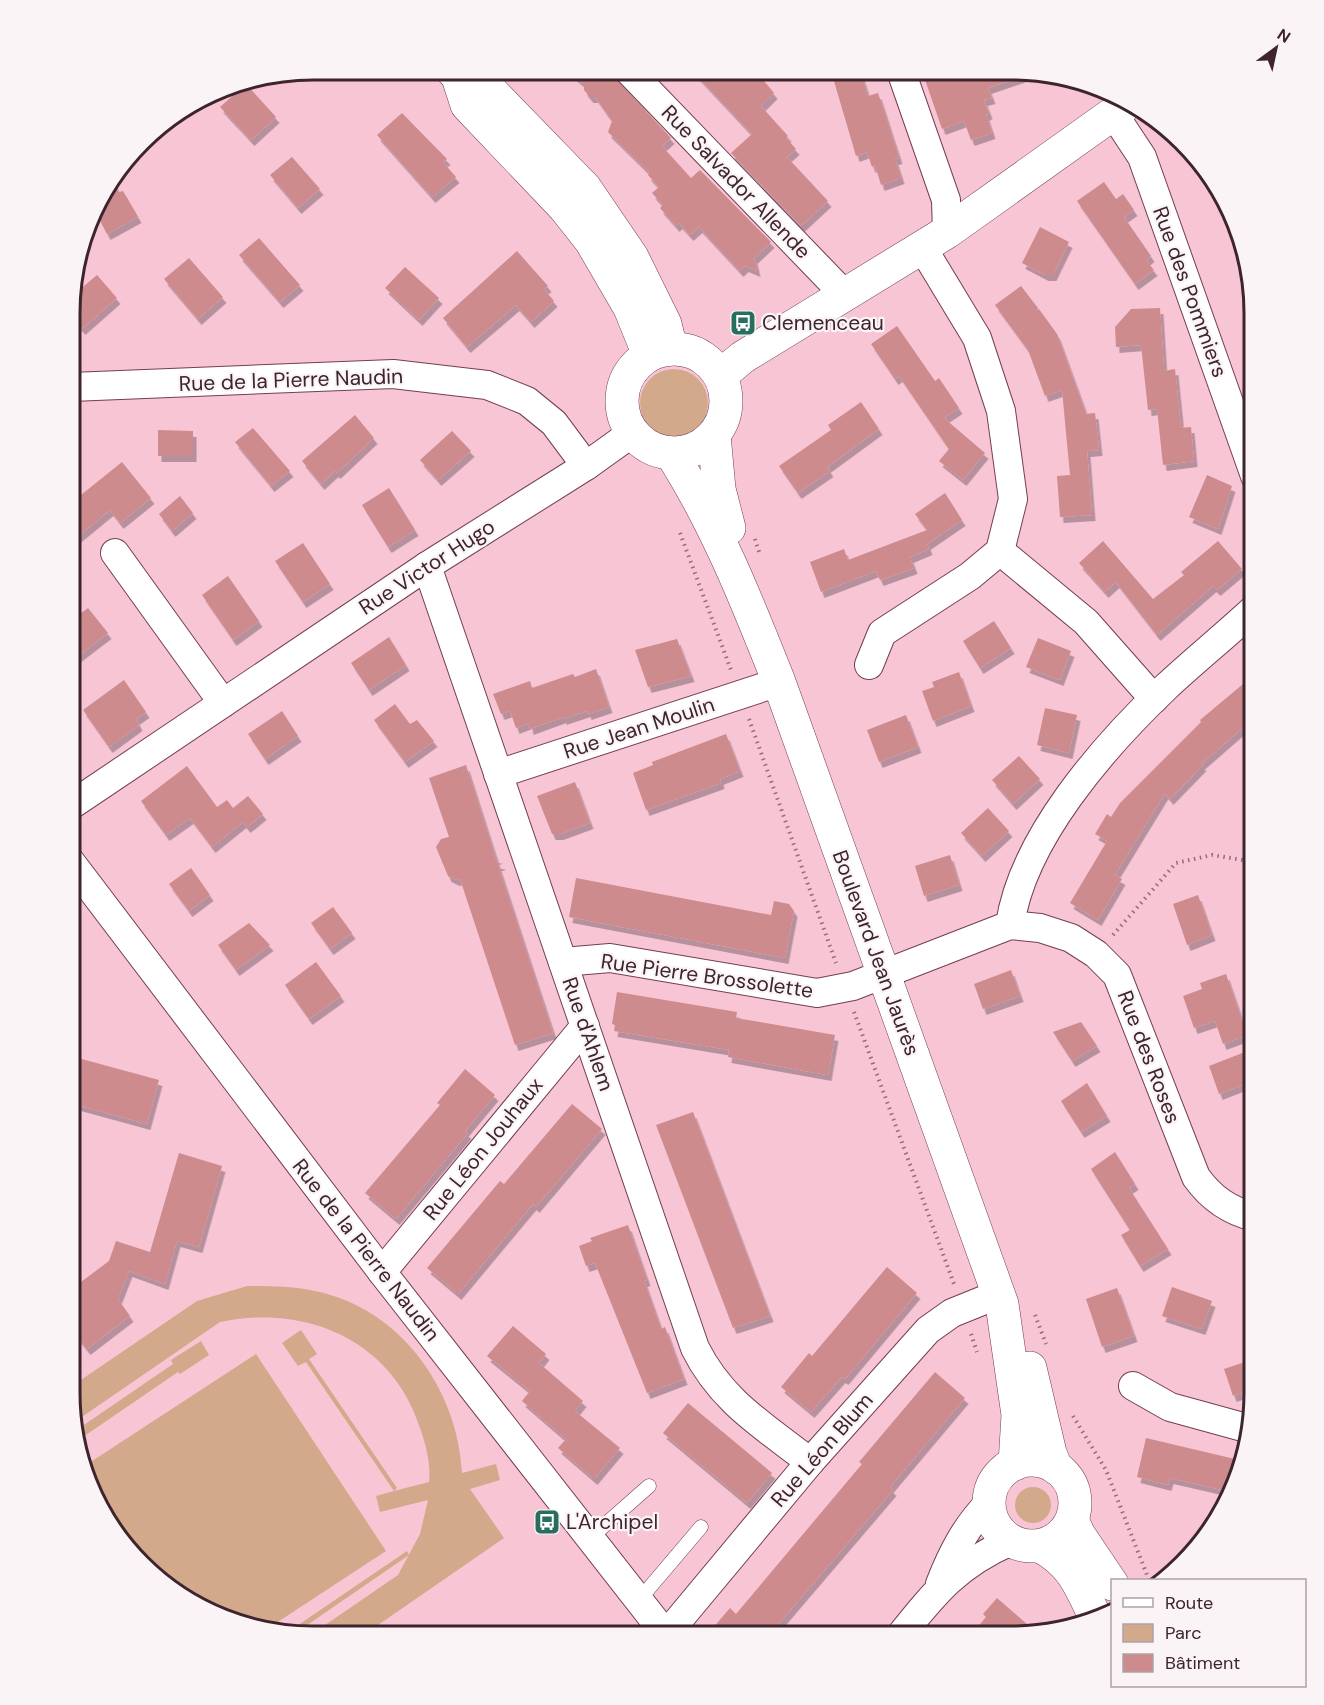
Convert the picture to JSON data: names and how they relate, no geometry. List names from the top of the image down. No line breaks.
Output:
{"streets":{"street":["Rue Salvador Allende","Rue des Pommiers","Rue de la Pierre Naudin","Rue Victor Hugo","Rue Jean Moulin","Boulevard Jean Jaurès","Rue Pierre Brossolette","Rue d'Ahlem","Rue des Roses","Rue Léon Jouhaux","Rue Léon Blum"]},"crossings":[["Rue de la Pierre Naudin","Rue Victor Hugo"],["Rue de la Pierre Naudin","Rue Léon Jouhaux"],["Rue Victor Hugo","Boulevard Jean Jaurès"],["Rue Victor Hugo","Rue d'Ahlem"],["Rue Jean Moulin","Boulevard Jean Jaurès"],["Rue Jean Moulin","Rue d'Ahlem"],["Boulevard Jean Jaurès","Rue Pierre Brossolette"],["Boulevard Jean Jaurès","Rue des Roses"],["Boulevard Jean Jaurès","Rue Léon Blum"],["Rue Pierre Brossolette","Rue d'Ahlem"],["Rue Pierre Brossolette","Rue des Roses"],["Rue d'Ahlem","Rue Léon Jouhaux"],["Rue d'Ahlem","Rue Léon Blum"]],"places":{"bus stop":["Clemenceau","L'Archipel"]},"legend":["Route","Parc","Bâtiment"],"north":"top right"}
